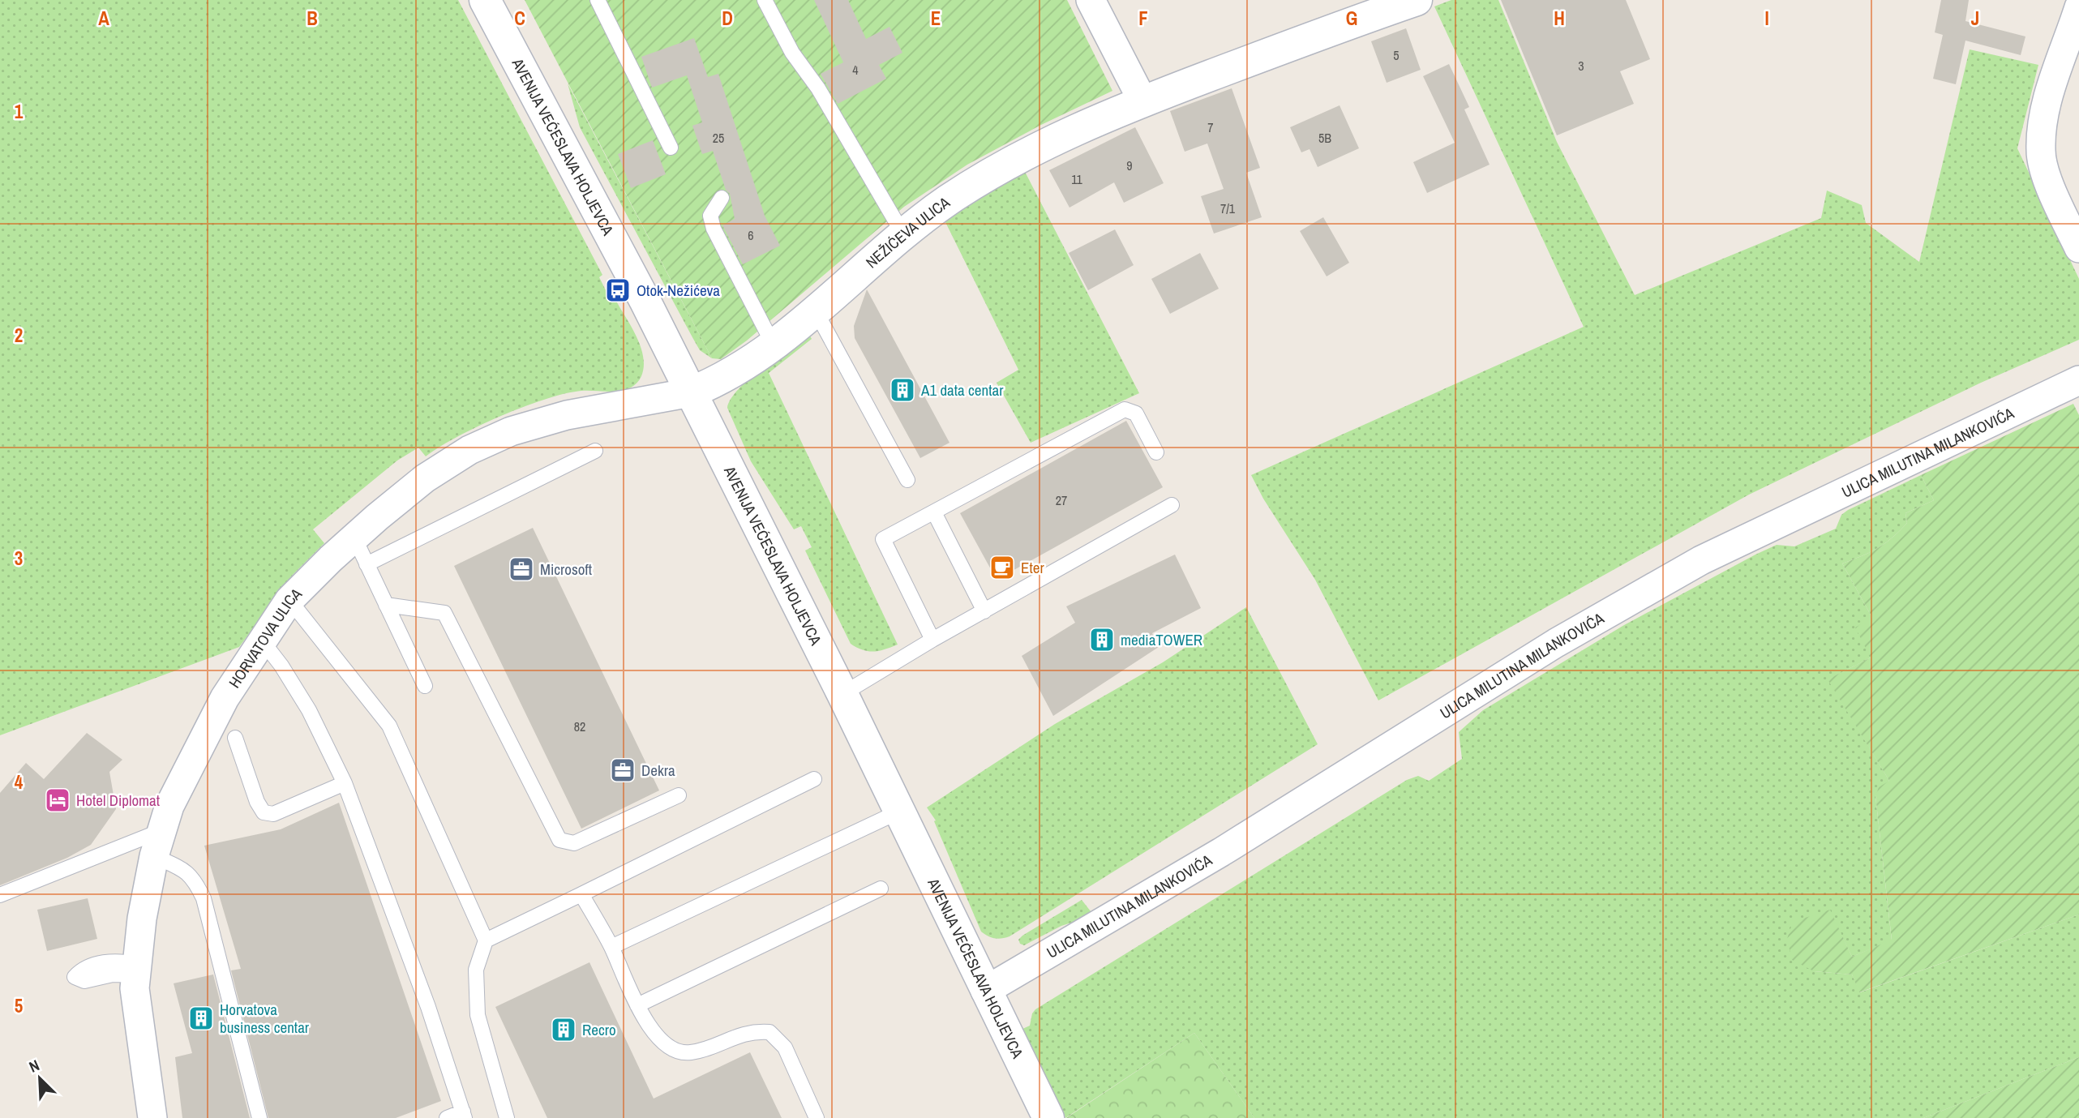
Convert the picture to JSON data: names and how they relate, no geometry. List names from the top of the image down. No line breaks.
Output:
{"streets":{"street":["AVENIJA VEĆESLAVA HOLJEVCA","NEŽIĆEVA ULICA","ULICA MILUTINA MILANKOVIĆA","HORVATOVA ULICA"]},"crossings":[["AVENIJA VEĆESLAVA HOLJEVCA","NEŽIĆEVA ULICA"],["AVENIJA VEĆESLAVA HOLJEVCA","ULICA MILUTINA MILANKOVIĆA"],["AVENIJA VEĆESLAVA HOLJEVCA","HORVATOVA ULICA"],["NEŽIĆEVA ULICA","HORVATOVA ULICA"]],"places":{"bus stop":["Otok-Nežićeva"],"building":["A1 data centar","mediaTOWER","Horvatova business centar","Recro"],"cafe":["Eter"],"office":["Microsoft","Dekra"],"hotel":["Hotel Diplomat"]},"house_numbers":["5","3","4","7","25","5B","9","11","7/1","6","27","82"],"north":"top left","grid":{"columns":["A","B","C","D","E","F","G","H","I","J"],"rows":["1","2","3","4","5"]}}
